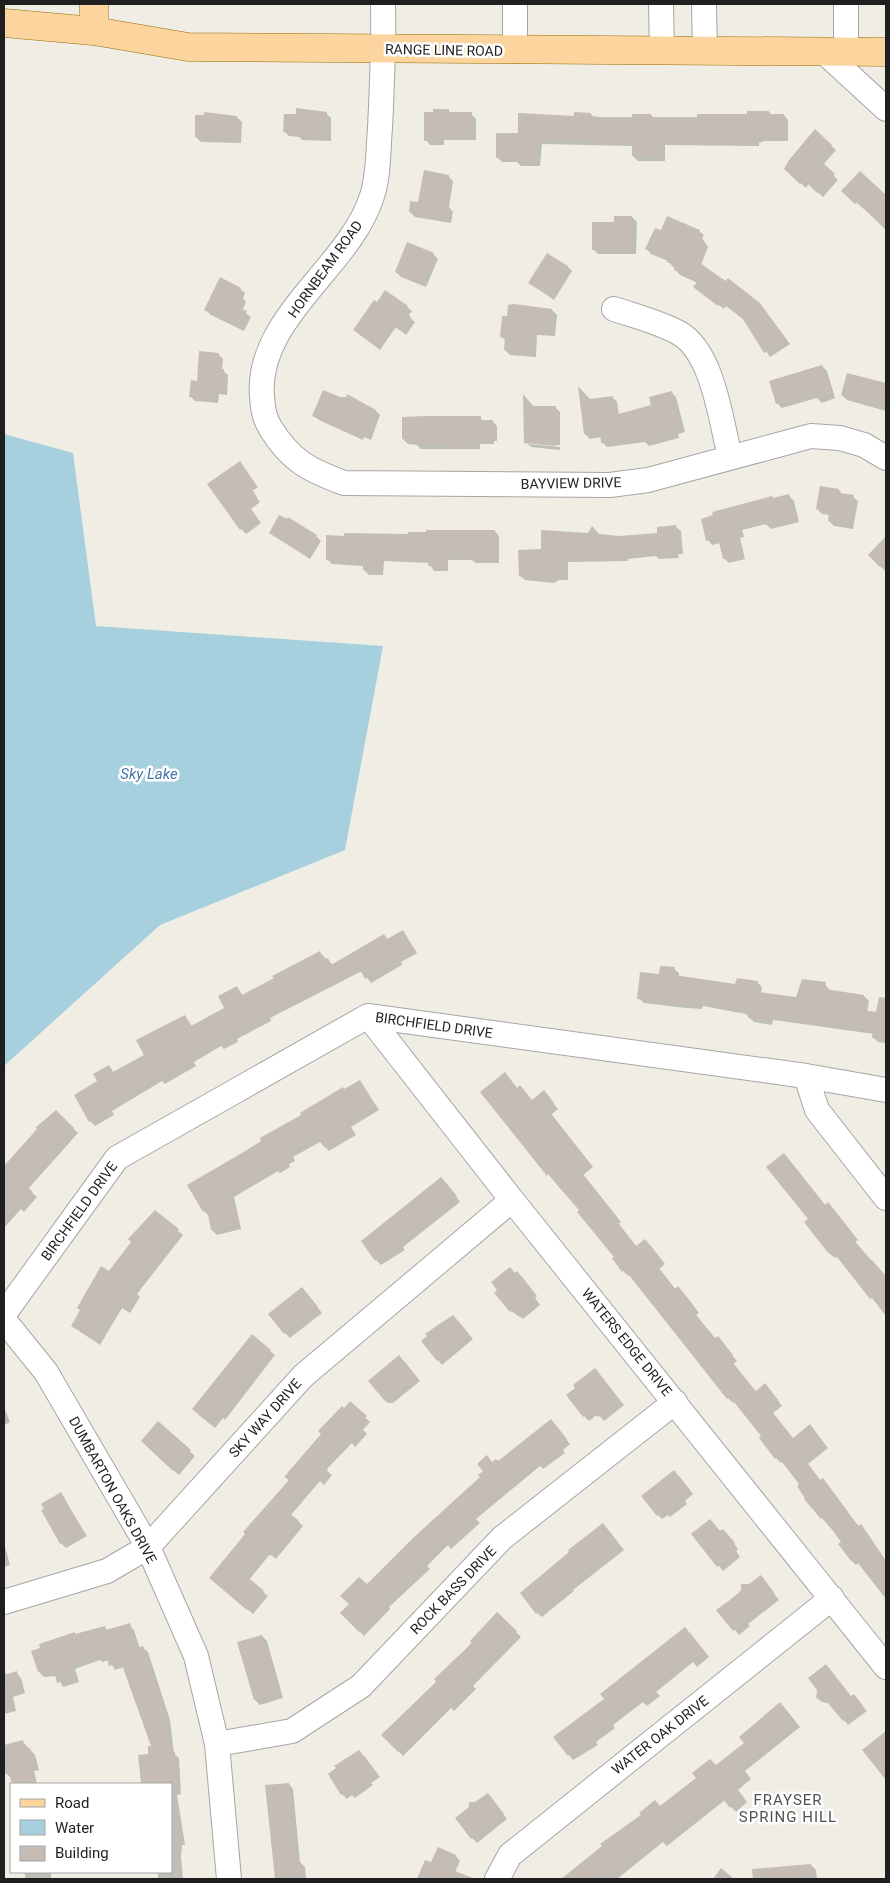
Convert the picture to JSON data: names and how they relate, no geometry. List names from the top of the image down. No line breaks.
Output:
{"streets":{"main road":["RANGE LINE ROAD"],"street":["HORNBEAM ROAD","BAYVIEW DRIVE","BIRCHFIELD DRIVE","WATERS EDGE DRIVE","SKY WAY DRIVE","DUMBARTON OAKS DRIVE","ROCK BASS DRIVE","WATER OAK DRIVE"]},"crossings":[["RANGE LINE ROAD","HORNBEAM ROAD"],["HORNBEAM ROAD","BAYVIEW DRIVE"],["BIRCHFIELD DRIVE","WATERS EDGE DRIVE"],["WATERS EDGE DRIVE","SKY WAY DRIVE"],["WATERS EDGE DRIVE","ROCK BASS DRIVE"],["WATERS EDGE DRIVE","WATER OAK DRIVE"],["SKY WAY DRIVE","DUMBARTON OAKS DRIVE"],["DUMBARTON OAKS DRIVE","ROCK BASS DRIVE"]],"districts":["FRAYSER SPRING HILL"],"water":["Sky Lake"],"legend":["Road","Water","Building"]}
